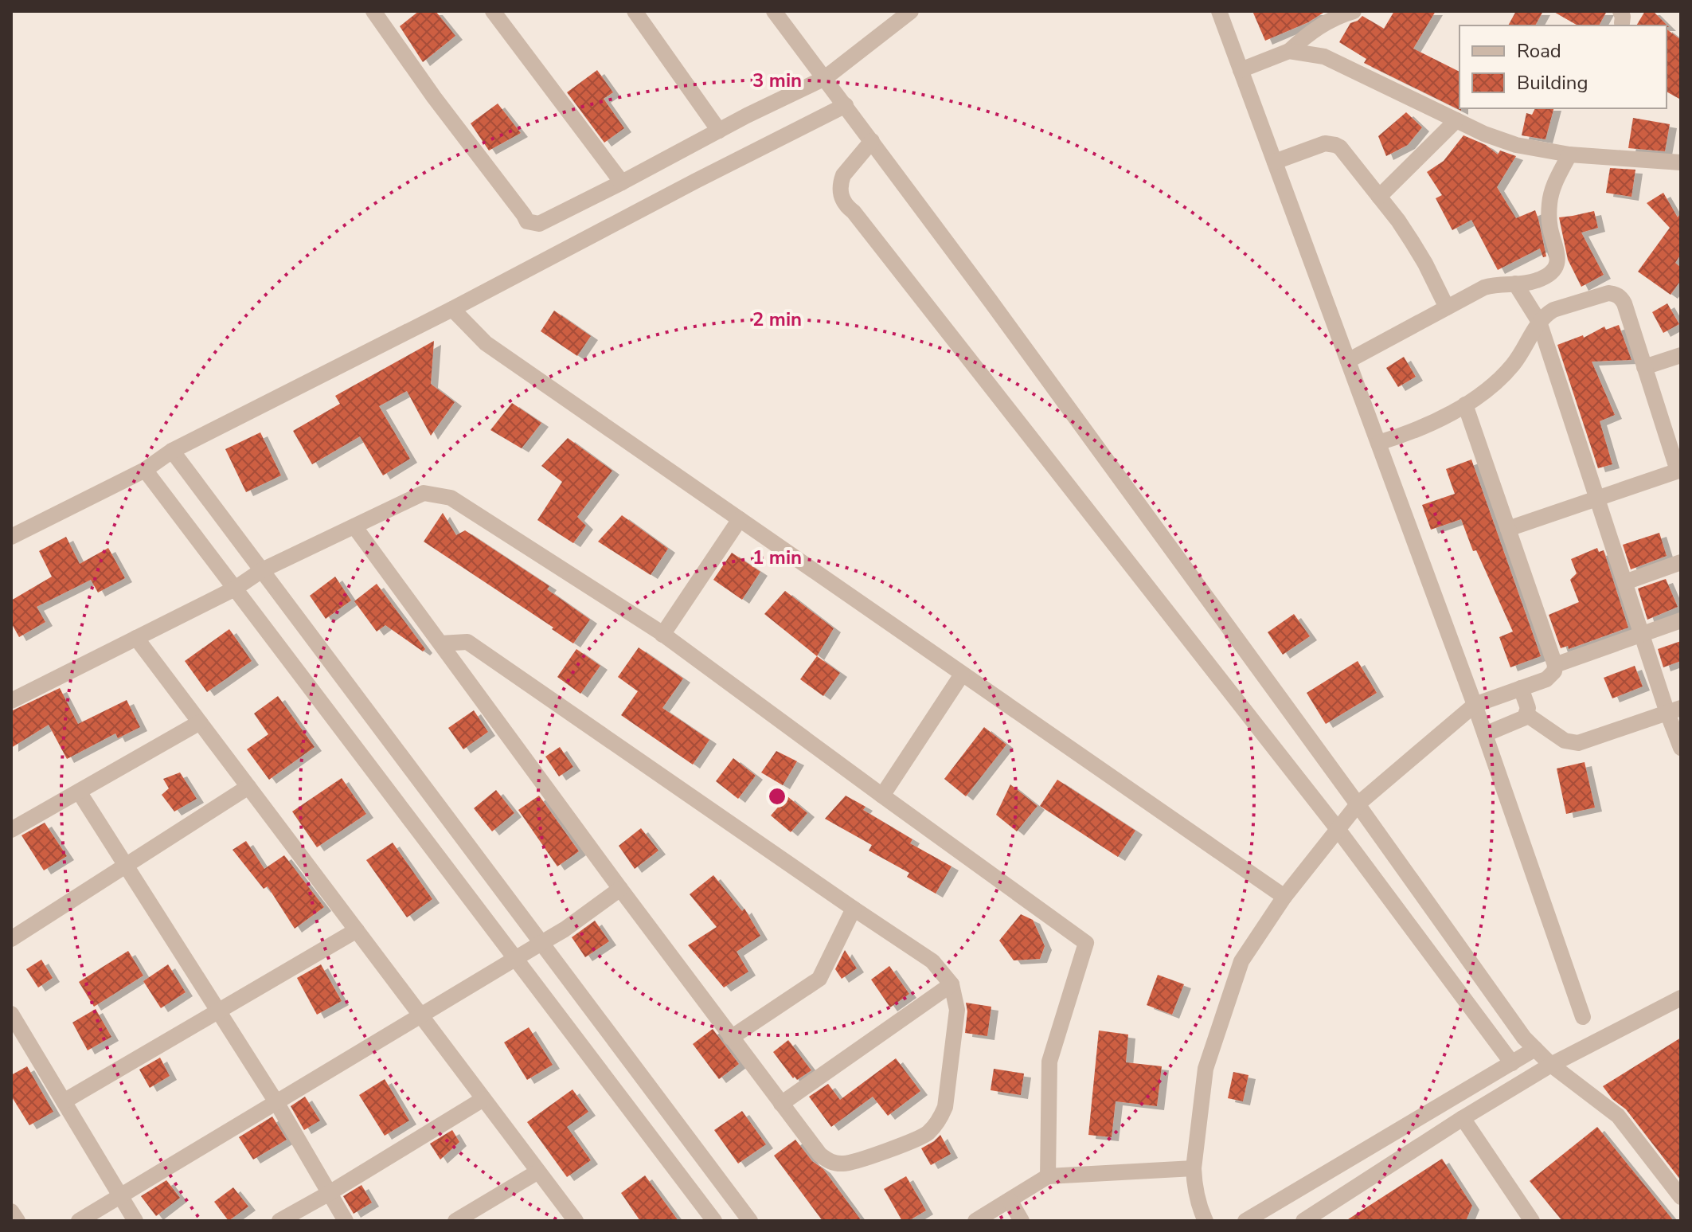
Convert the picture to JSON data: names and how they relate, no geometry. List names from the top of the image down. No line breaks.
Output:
{"legend":["Road","Building"],"rings":["3 min","2 min","1 min"]}
